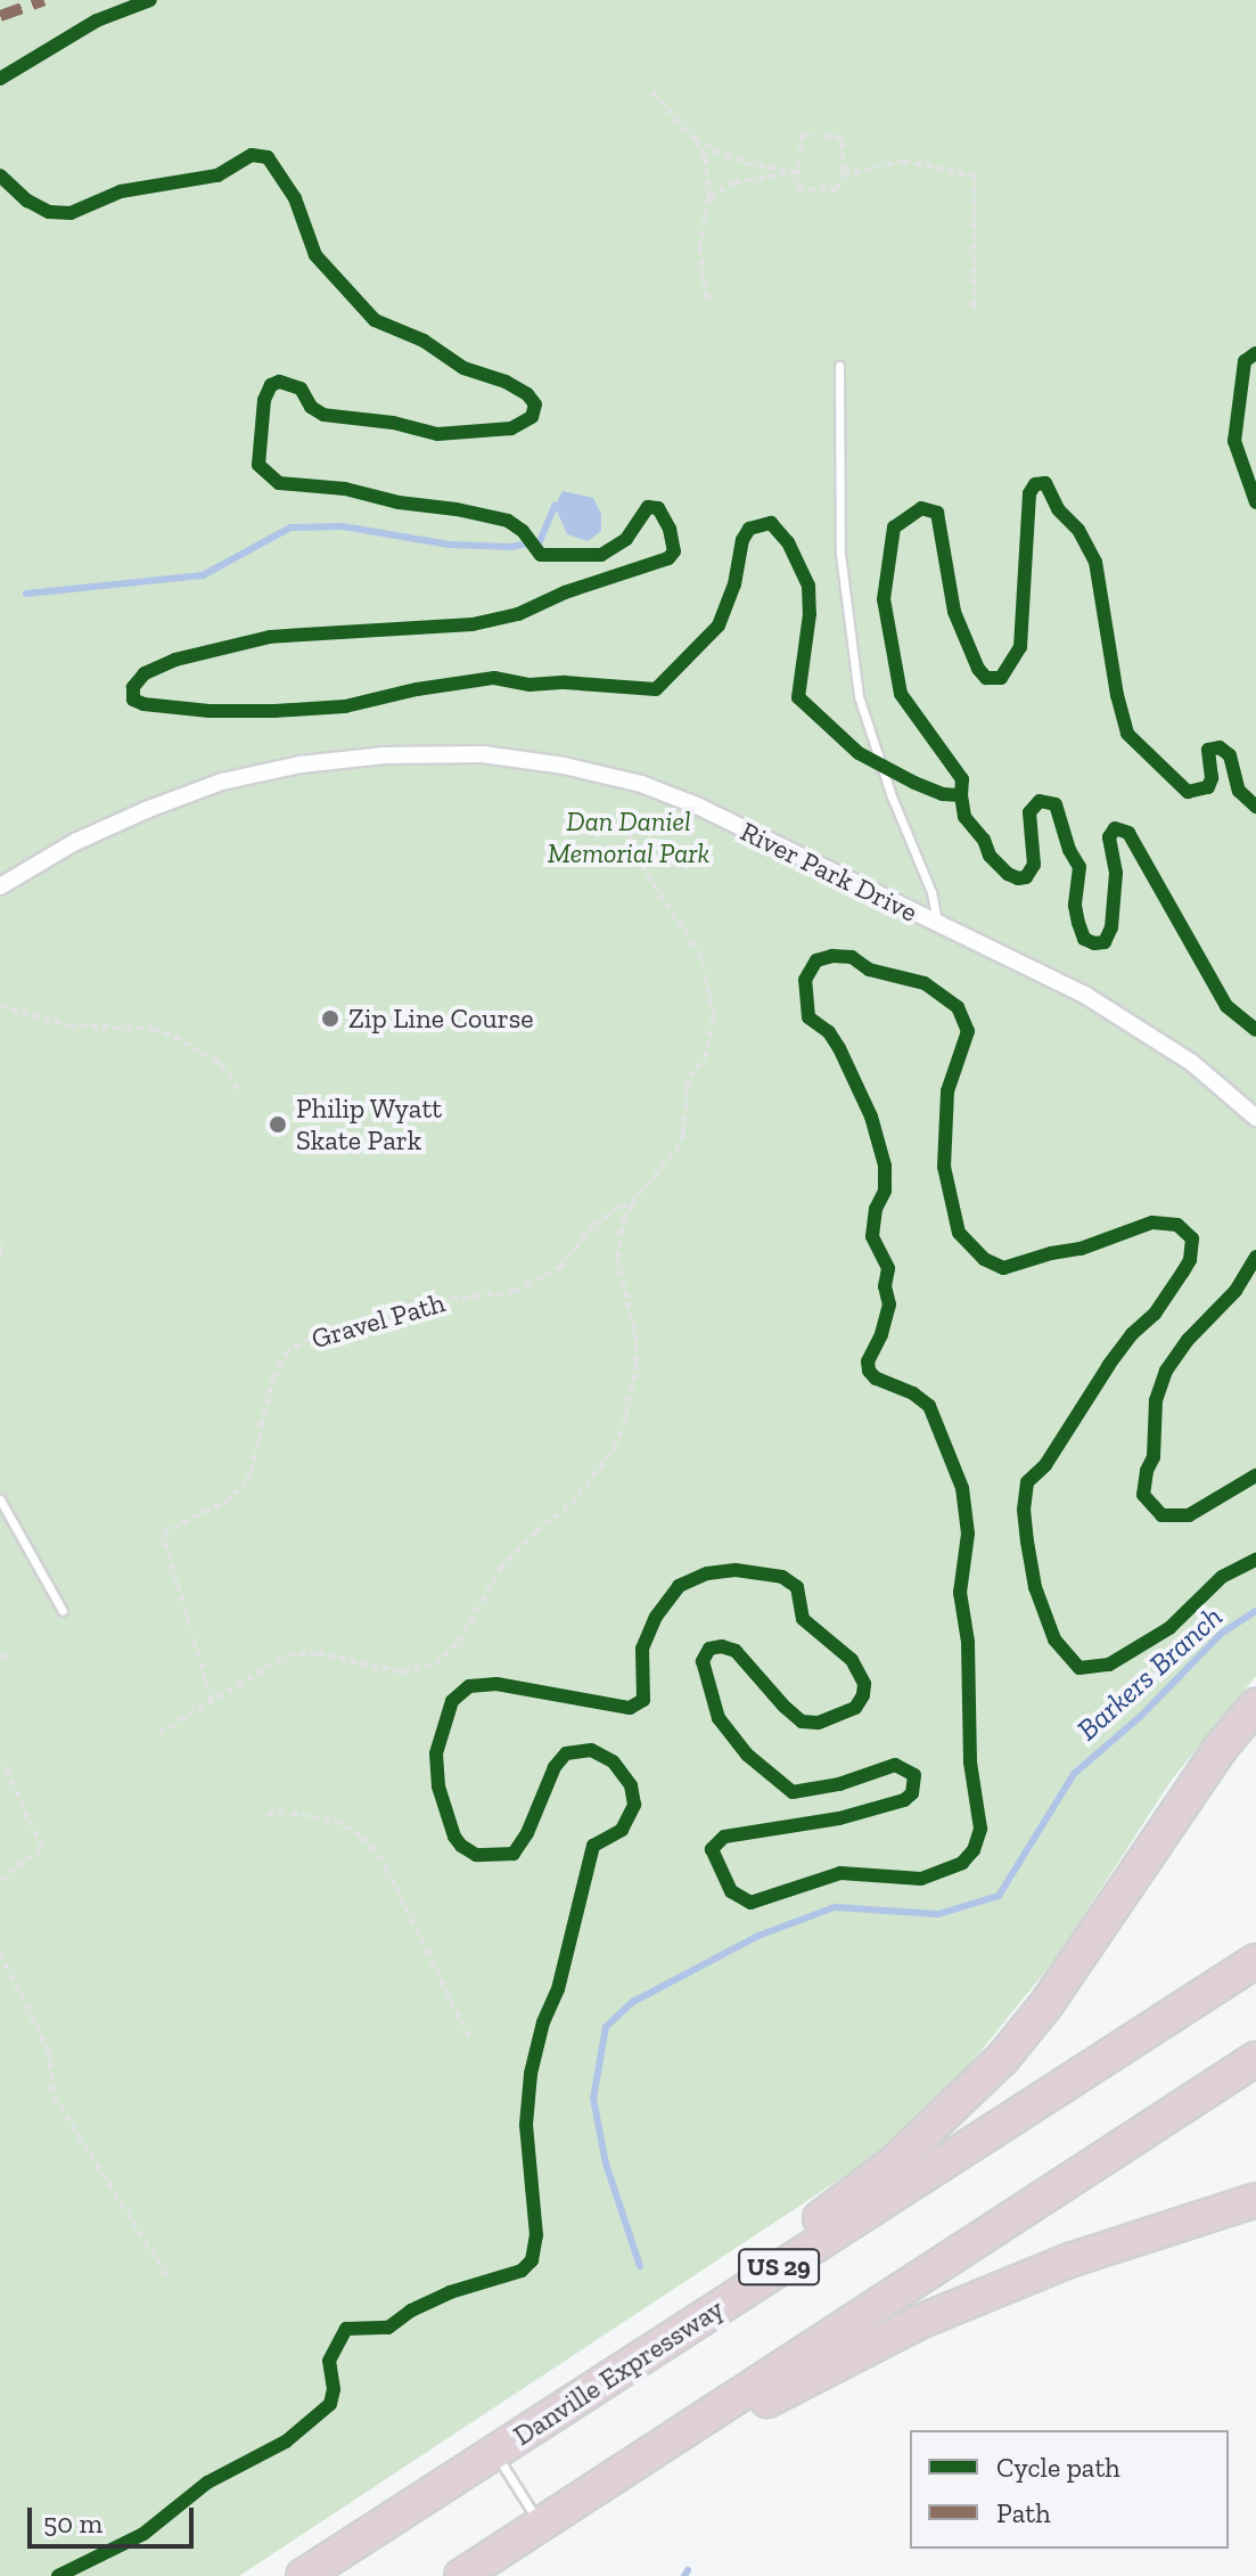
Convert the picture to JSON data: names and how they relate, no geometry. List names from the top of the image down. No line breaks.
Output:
{"streets":{"highway":["US 29","Danville Expressway"],"street":["River Park Drive"],"path":["Gravel Path"]},"crossings":[["River Park Drive","Gravel Path"]],"water":["Barkers Branch"],"parks":["Dan Daniel Memorial Park"],"places":["Zip Line Course","Philip Wyatt Skate Park"],"legend":["Cycle path","Path"],"scale_bar":"50 m"}
